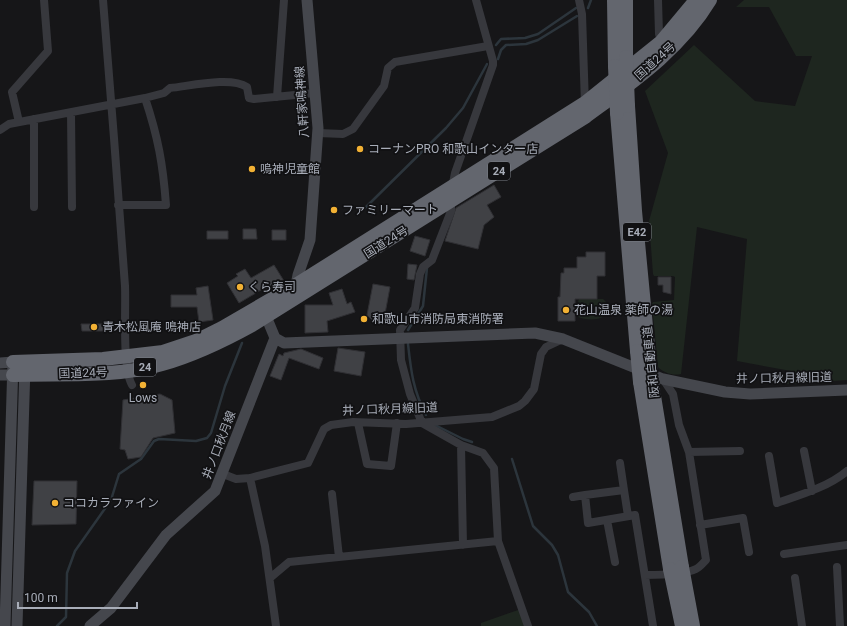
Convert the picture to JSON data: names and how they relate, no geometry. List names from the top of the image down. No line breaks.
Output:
{"streets":{"highway":["国道24号","24","E42","阪和自動車道"],"street":["八軒家鳴神線","井ノ口秋月線旧道","井ノ口秋月線"]},"crossings":[["国道24号","八軒家鳴神線"],["井ノ口秋月線旧道","井ノ口秋月線"]],"places":["コーナンPRO 和歌山インター店","嗚神児童館","ファミリーマート","くら寿司","花山温泉 薬師の湯","和歌山市消防局東消防署","青木松風庵 鳴神店","Lows","ココカラファイン"],"scale_bar":"100 m"}
